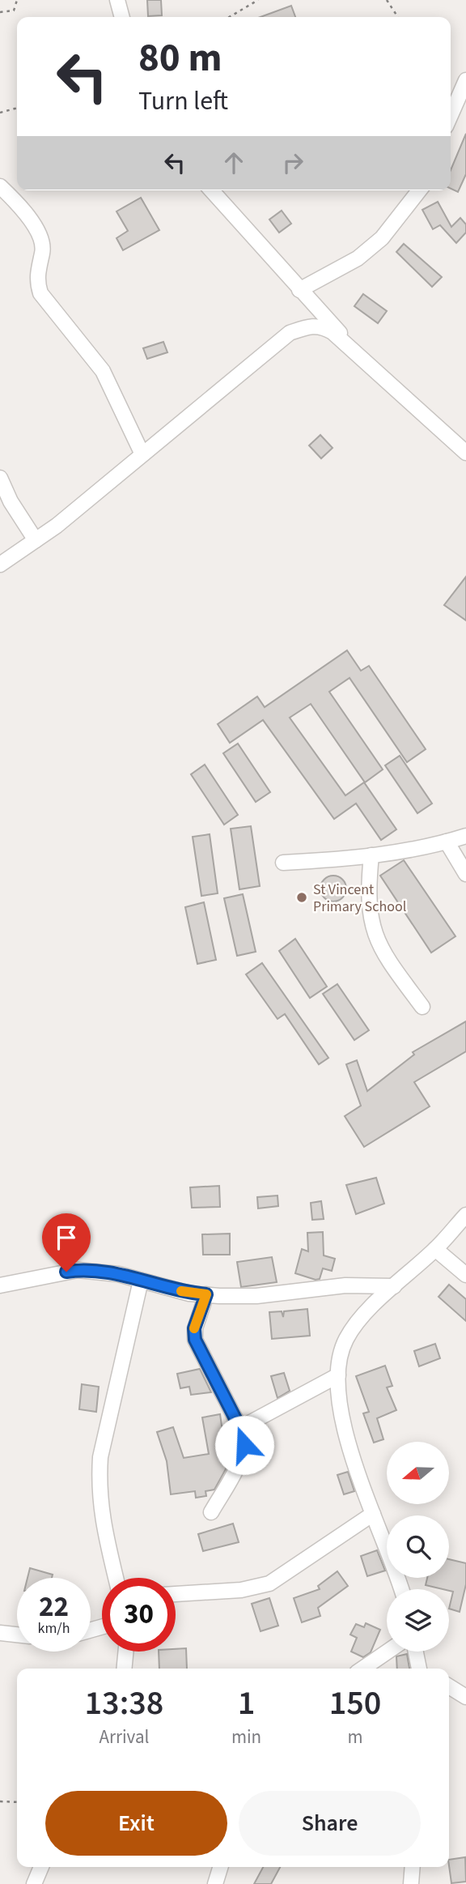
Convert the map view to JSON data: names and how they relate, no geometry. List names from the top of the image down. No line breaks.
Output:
{"places":["St Vincent Primary School"],"north":"left","page":{"turn":["80 m","Turn left"],"speed":"22 km/h","limit":"30","eta":["13:38","Arrival","1","min","150","m"],"buttons":["Exit","Share"]}}
